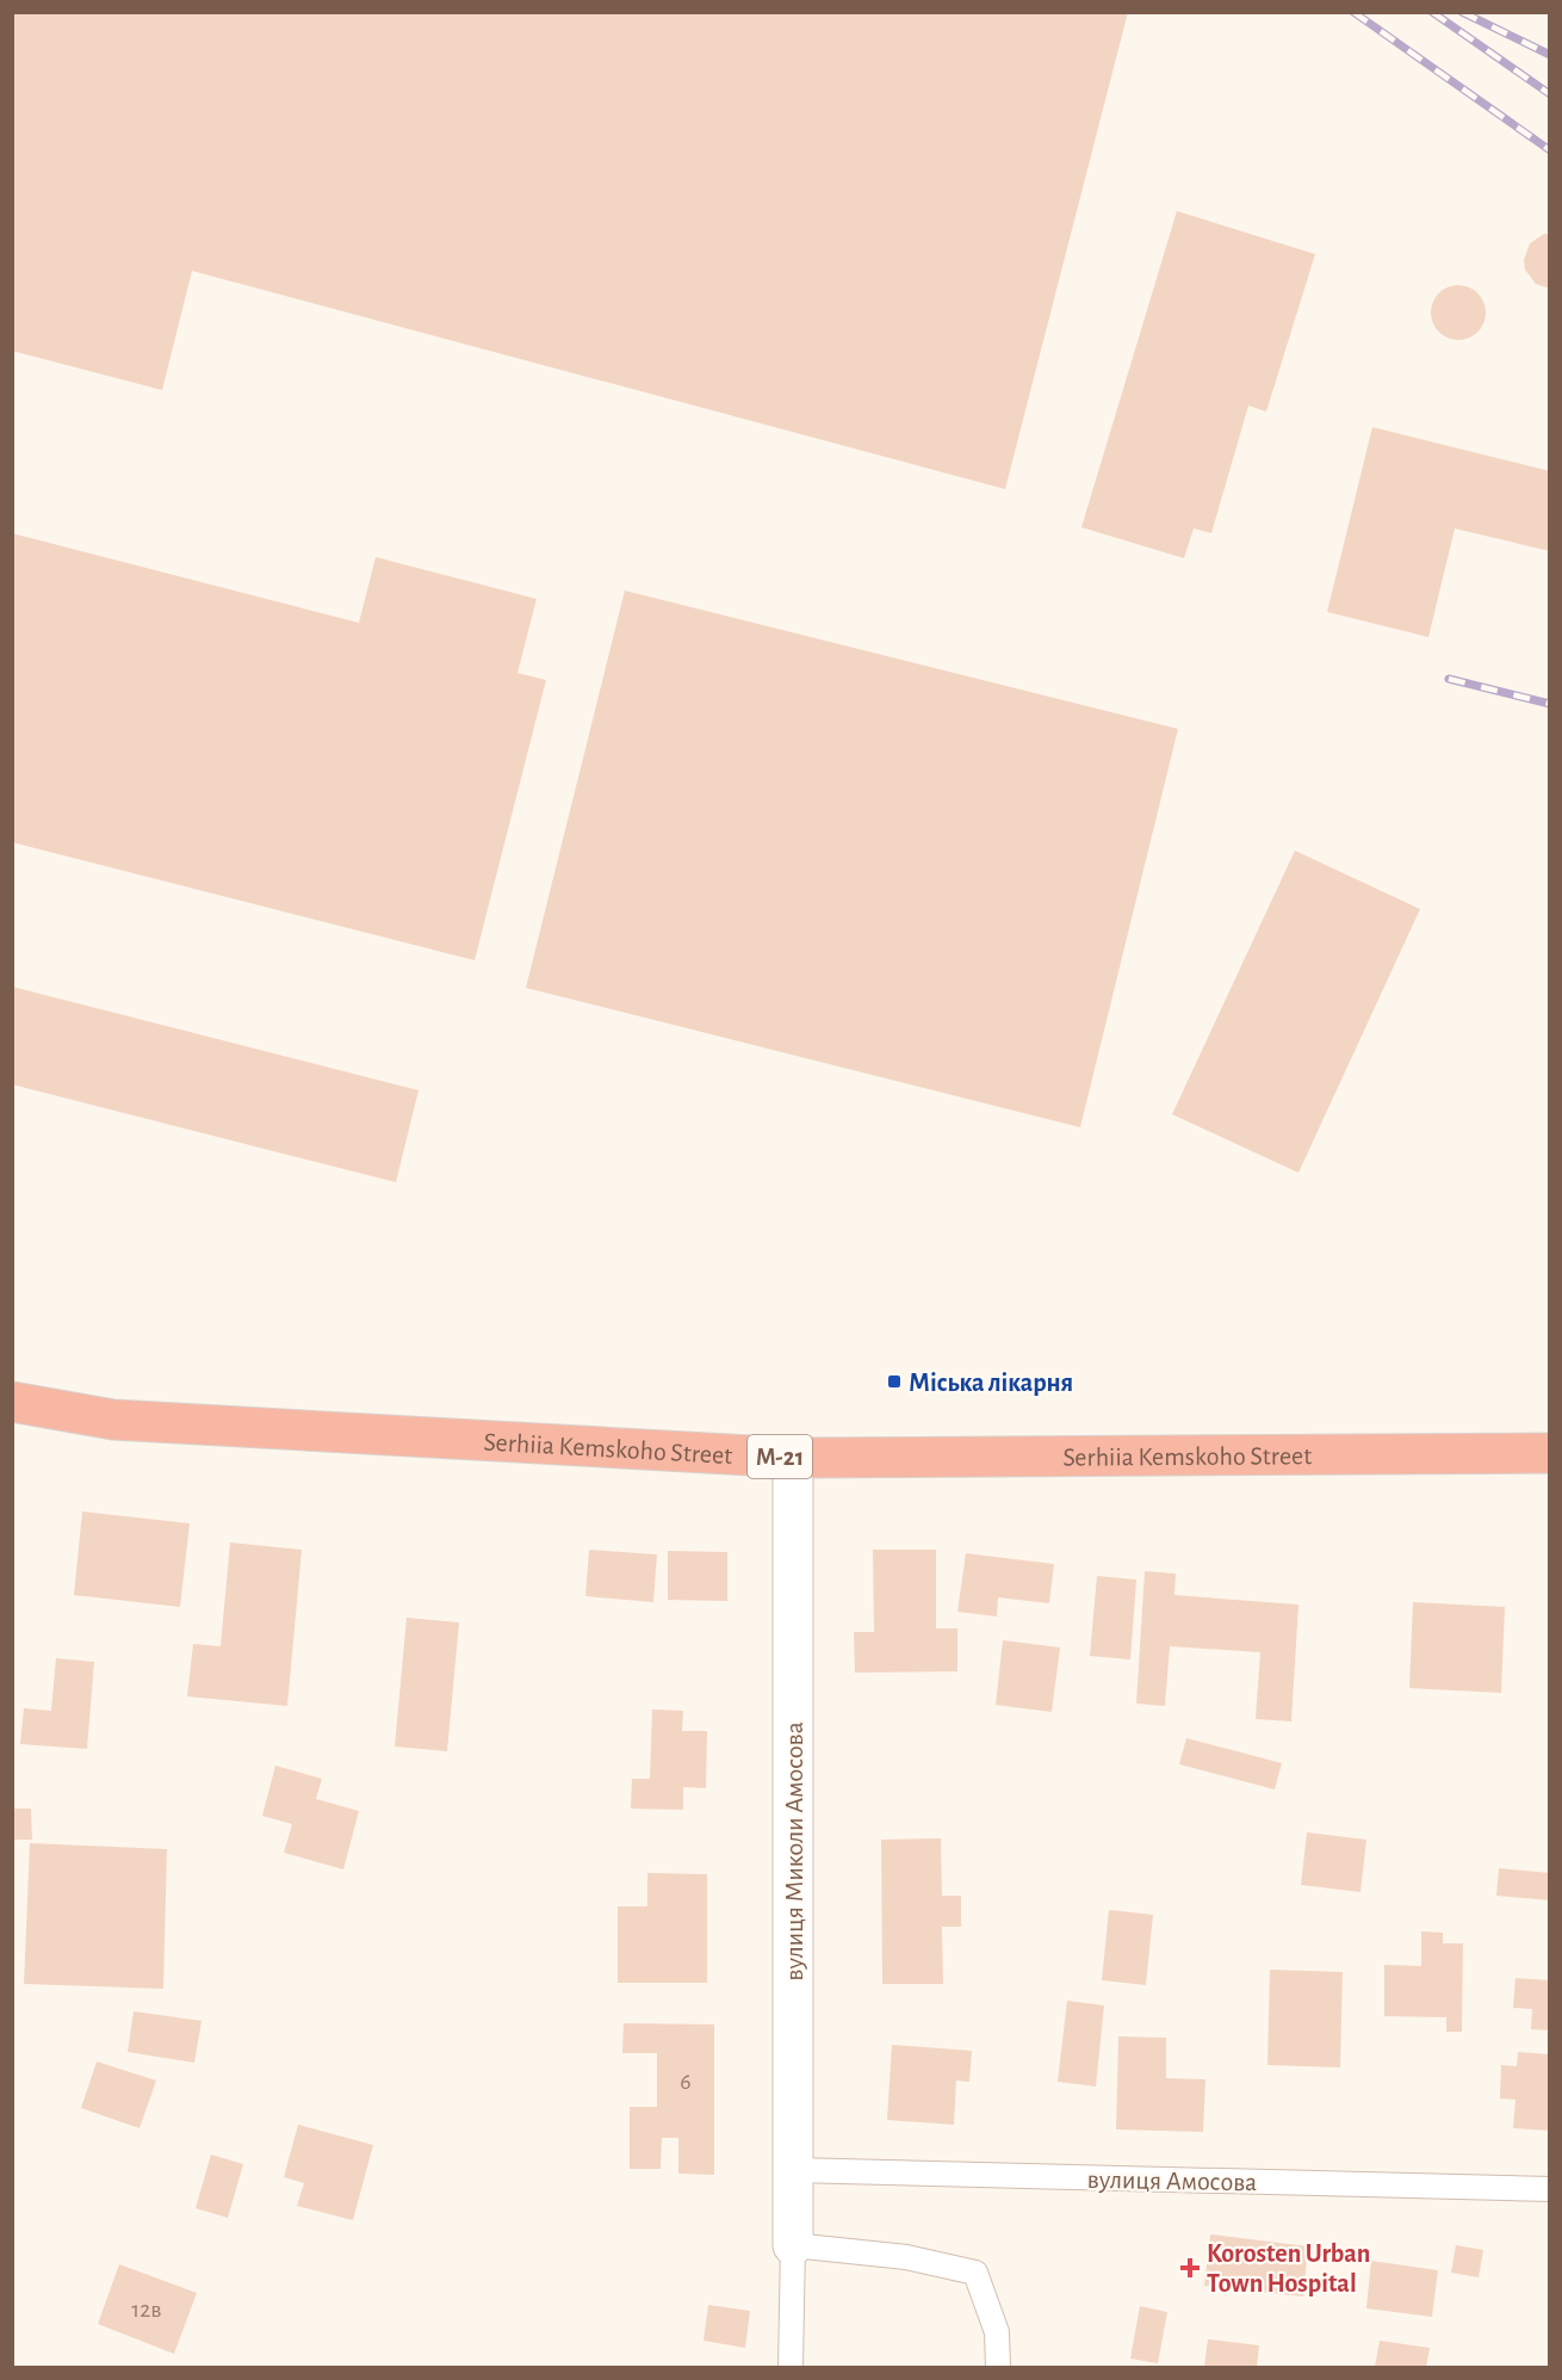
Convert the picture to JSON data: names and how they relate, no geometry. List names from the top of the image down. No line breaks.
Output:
{"streets":{"highway":["Serhiia Kemskoho Street","М-21"],"street":["вулиця Миколи Амосова"],"lane":["вулиця Амосова"]},"crossings":[["Serhiia Kemskoho Street","вулиця Миколи Амосова"],["вулиця Миколи Амосова","вулиця Амосова"]],"places":{"transit":["Міська лікарня"],"health":["Korosten Urban Town Hospital"]},"house_numbers":["6","12в"]}
